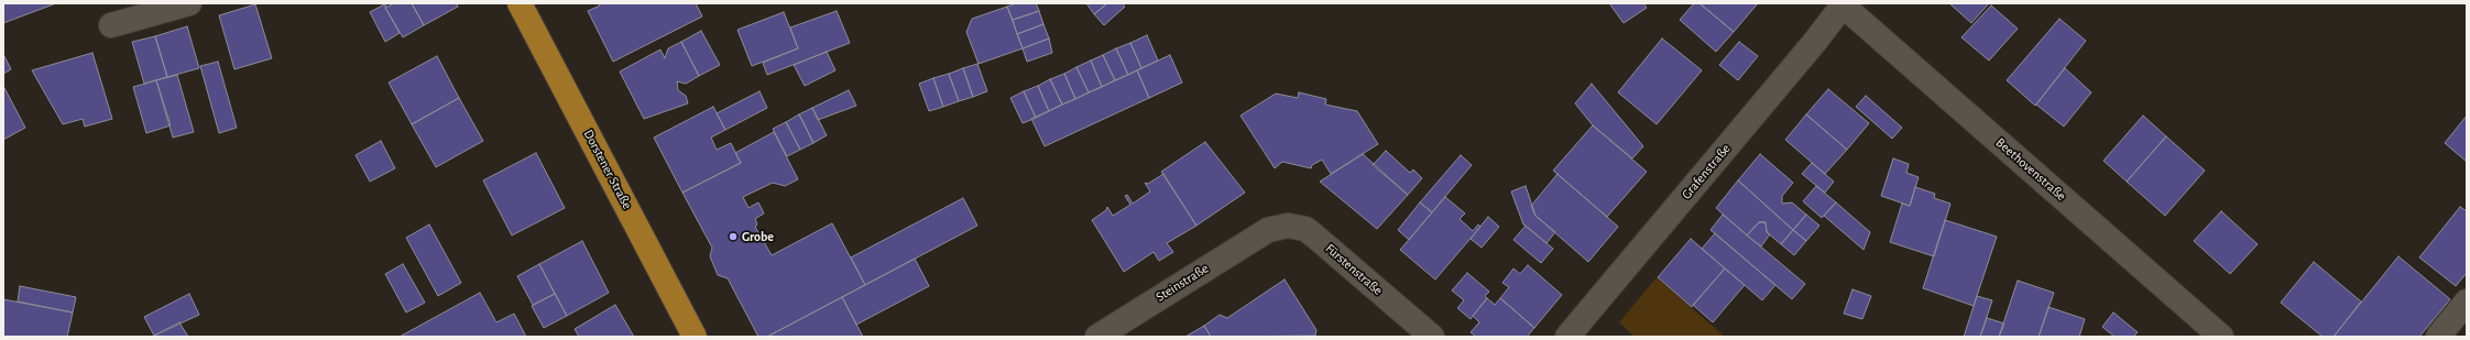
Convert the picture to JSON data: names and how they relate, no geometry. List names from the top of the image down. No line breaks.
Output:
{"streets":{"main road":["Dorstener Straße"],"street":["Beethovenstraße","Grafenstraße","Fürstenstraße","Steinstraße"]},"crossings":[["Beethovenstraße","Grafenstraße"],["Fürstenstraße","Steinstraße"]],"places":["Grobe"]}
